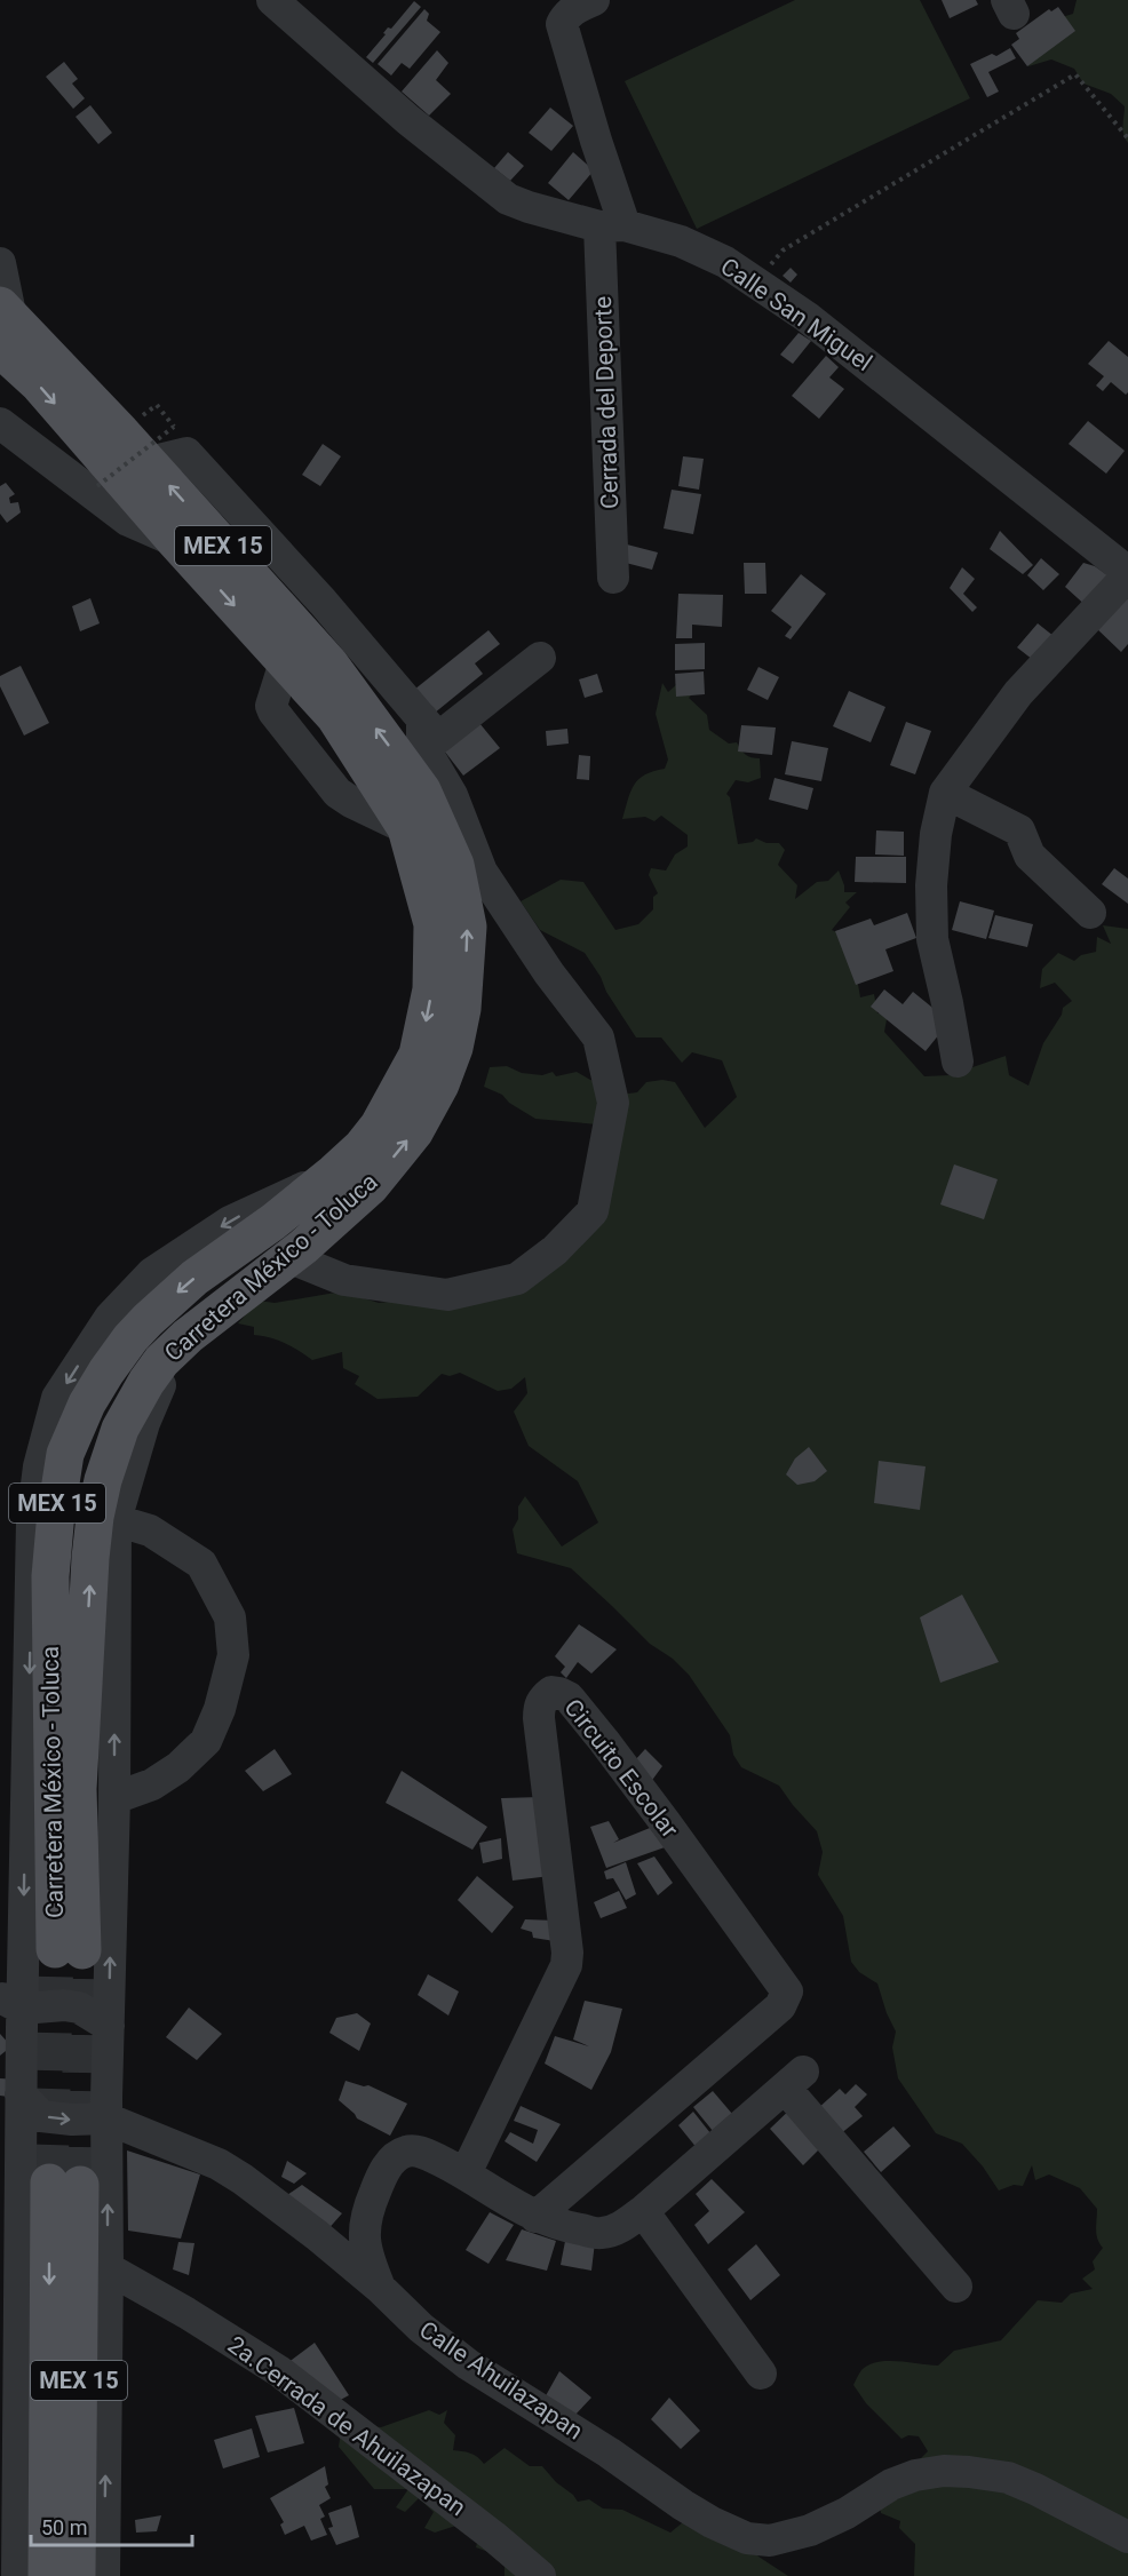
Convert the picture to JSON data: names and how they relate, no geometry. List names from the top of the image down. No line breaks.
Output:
{"streets":{"main road":["MEX 15","Carretera México - Toluca"],"street":["Calle San Miguel","Cerrada del Deporte","Circuito Escolar","Calle Ahuilazapan","2a.Cerrada de Ahuilazapan"]},"crossings":[["Calle San Miguel","Cerrada del Deporte"]],"scale_bar":"50 m"}
